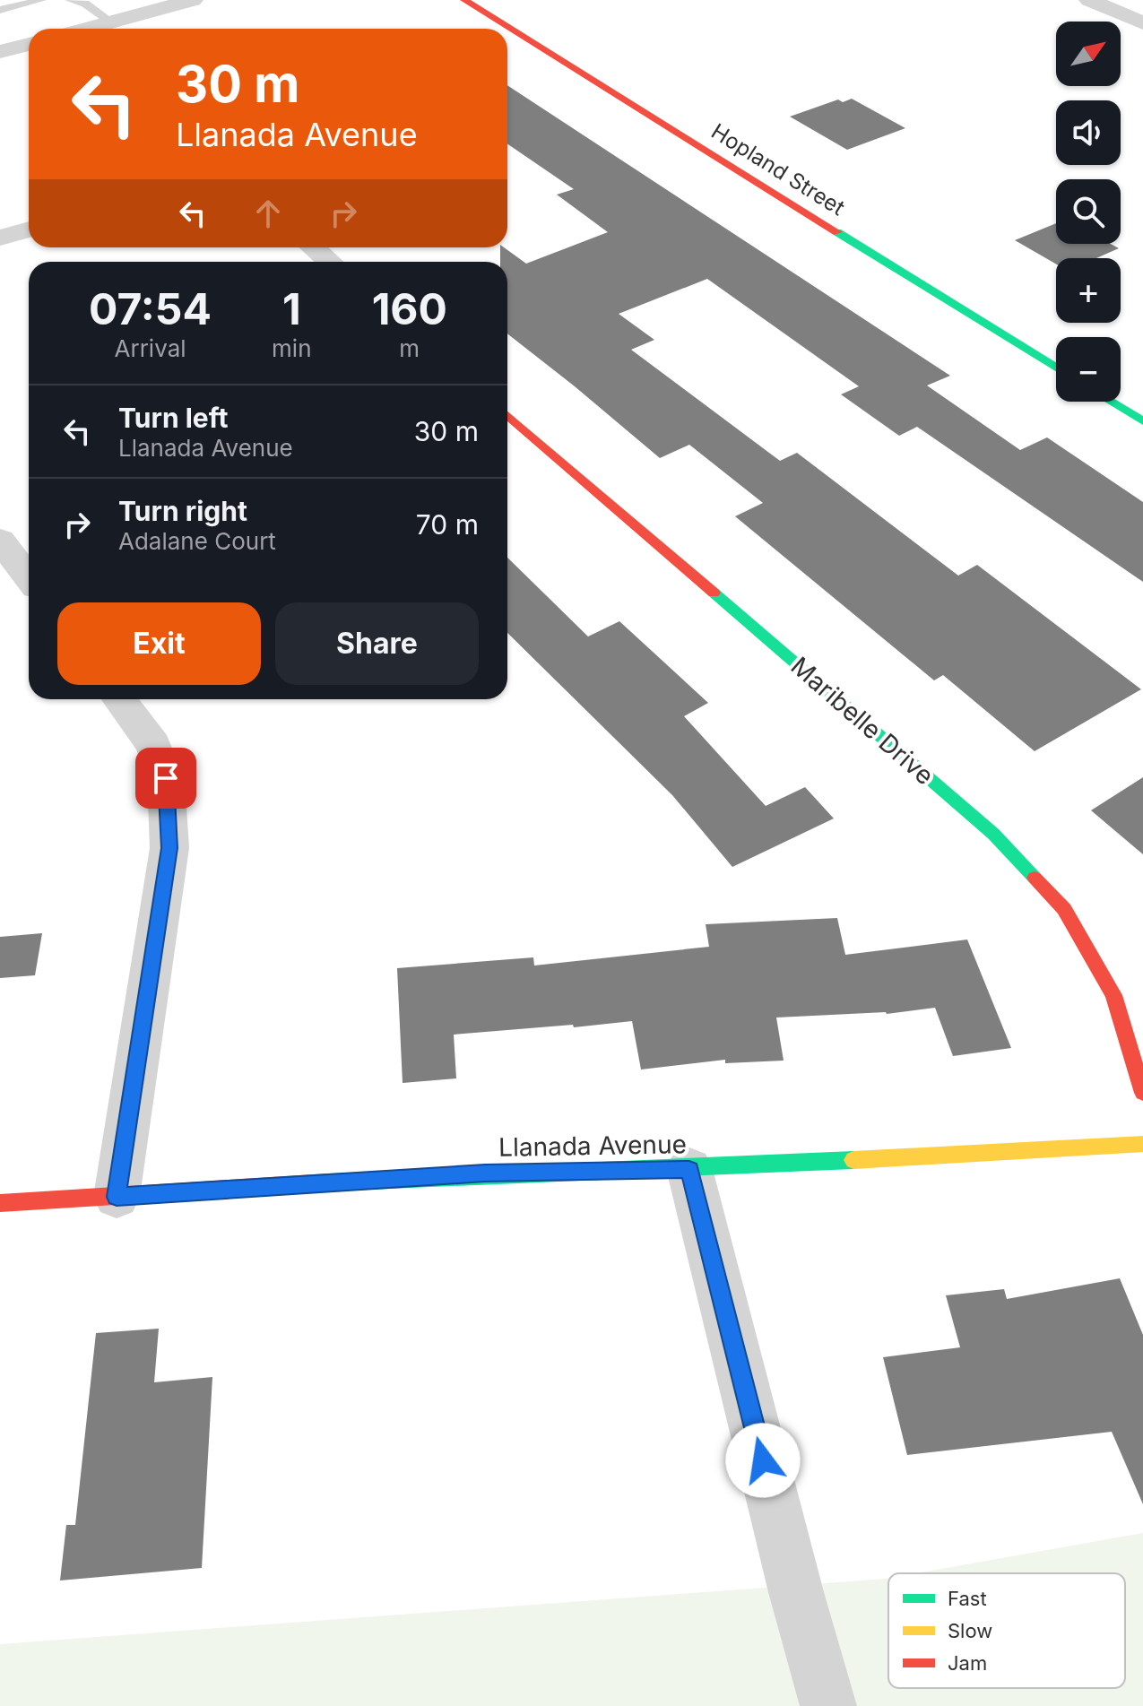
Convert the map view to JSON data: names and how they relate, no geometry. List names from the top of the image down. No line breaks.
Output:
{"streets":{"street":["Hopland Street","Maribelle Drive","Llanada Avenue"]},"legend":["Fast","Slow","Jam"],"north":"top right","page":{"map_buttons":["+","−"],"turn":["30 m","Llanada Avenue"],"eta":["07:54","Arrival","1","min","160","m"],"list":[{"name":"Turn left","note":"Llanada Avenue","value":"30 m"},{"name":"Turn right","note":"Adalane Court","value":"70 m"}],"buttons":["Exit","Share"]}}
